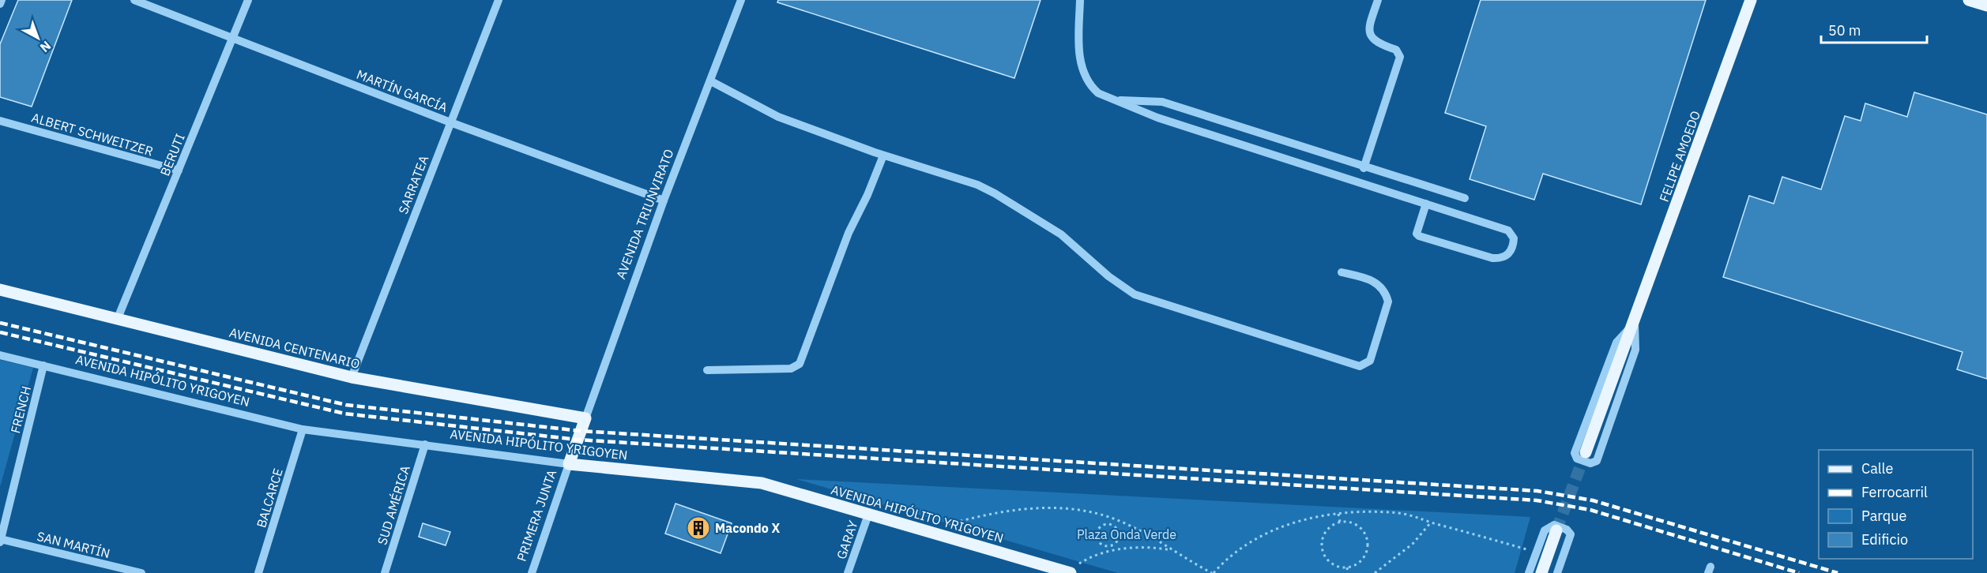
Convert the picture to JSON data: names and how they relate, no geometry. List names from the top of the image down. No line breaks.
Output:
{"streets":{"main road":["FELIPE AMOEDO","AVENIDA TRIUNVIRATO","AVENIDA CENTENARIO","AVENIDA HIPÓLITO YRIGOYEN","PRIMERA JUNTA"],"street":["MARTÍN GARCÍA","ALBERT SCHWEITZER","BERUTI","SARRATEA","FRENCH","BALCARCE","SUD AMÉRICA","GARAY","SAN MARTÍN"]},"crossings":[["MARTÍN GARCÍA","BERUTI"],["MARTÍN GARCÍA","SARRATEA"],["MARTÍN GARCÍA","AVENIDA TRIUNVIRATO"],["ALBERT SCHWEITZER","BERUTI"],["BERUTI","AVENIDA CENTENARIO"],["SARRATEA","AVENIDA CENTENARIO"],["AVENIDA TRIUNVIRATO","AVENIDA CENTENARIO"],["AVENIDA TRIUNVIRATO","PRIMERA JUNTA"],["AVENIDA HIPÓLITO YRIGOYEN","FRENCH"],["AVENIDA HIPÓLITO YRIGOYEN","BALCARCE"],["AVENIDA HIPÓLITO YRIGOYEN","SUD AMÉRICA"],["AVENIDA HIPÓLITO YRIGOYEN","PRIMERA JUNTA"],["AVENIDA HIPÓLITO YRIGOYEN","GARAY"],["FRENCH","SAN MARTÍN"]],"parks":["Plaza Onda Verde"],"places":{"building":["Macondo X"]},"legend":["Calle","Ferrocarril","Parque","Edificio"],"scale_bar":"50 m","north":"bottom right"}
